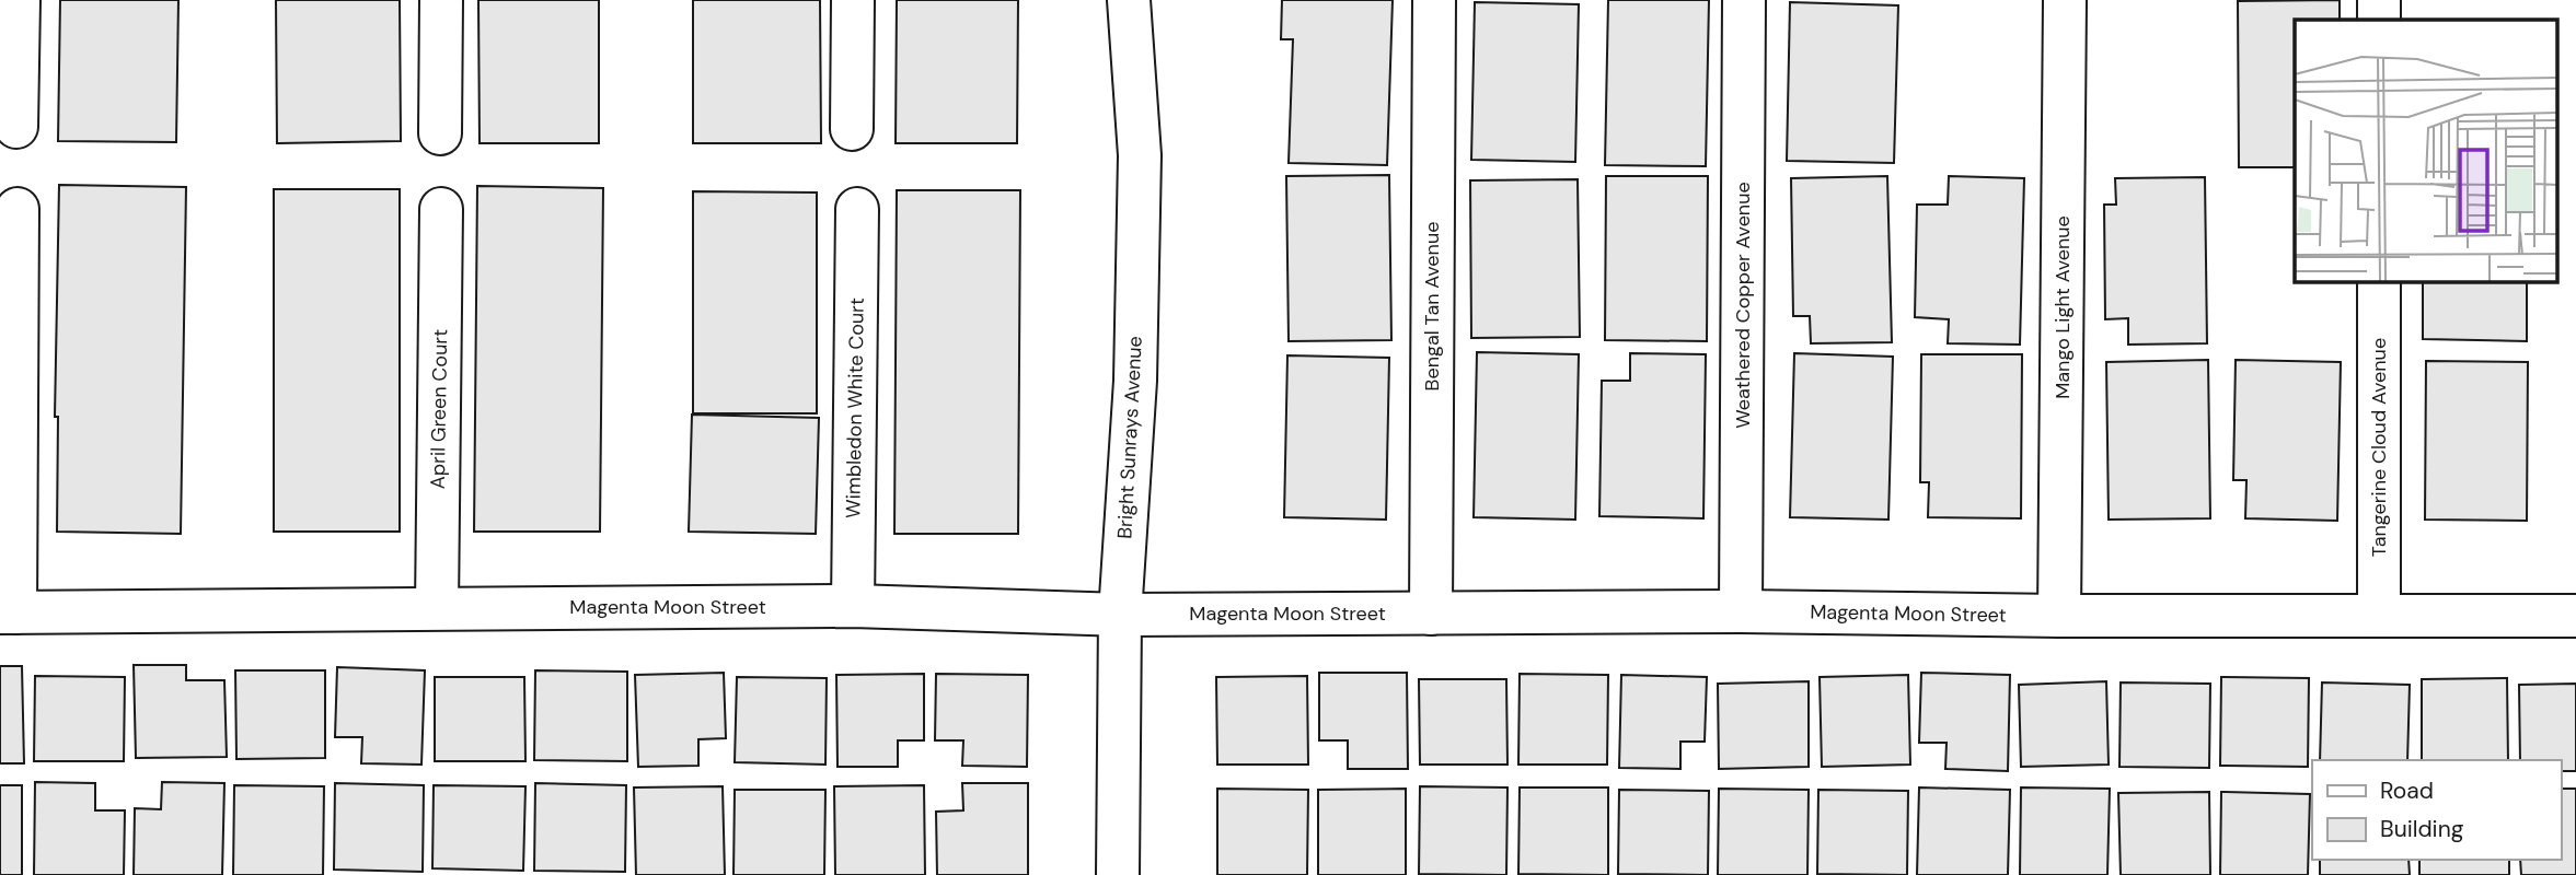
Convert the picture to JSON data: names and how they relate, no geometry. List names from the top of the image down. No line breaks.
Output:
{"streets":{"street":["Weathered Copper Avenue","Bengal Tan Avenue","Mango Light Avenue","Wimbledon White Court","April Green Court","Bright Sunrays Avenue","Tangerine Cloud Avenue","Magenta Moon Street"]},"crossings":[["Weathered Copper Avenue","Magenta Moon Street"],["Bengal Tan Avenue","Magenta Moon Street"],["Mango Light Avenue","Magenta Moon Street"],["Wimbledon White Court","Magenta Moon Street"],["April Green Court","Magenta Moon Street"],["Bright Sunrays Avenue","Magenta Moon Street"],["Tangerine Cloud Avenue","Magenta Moon Street"]],"legend":["Road","Building"]}
